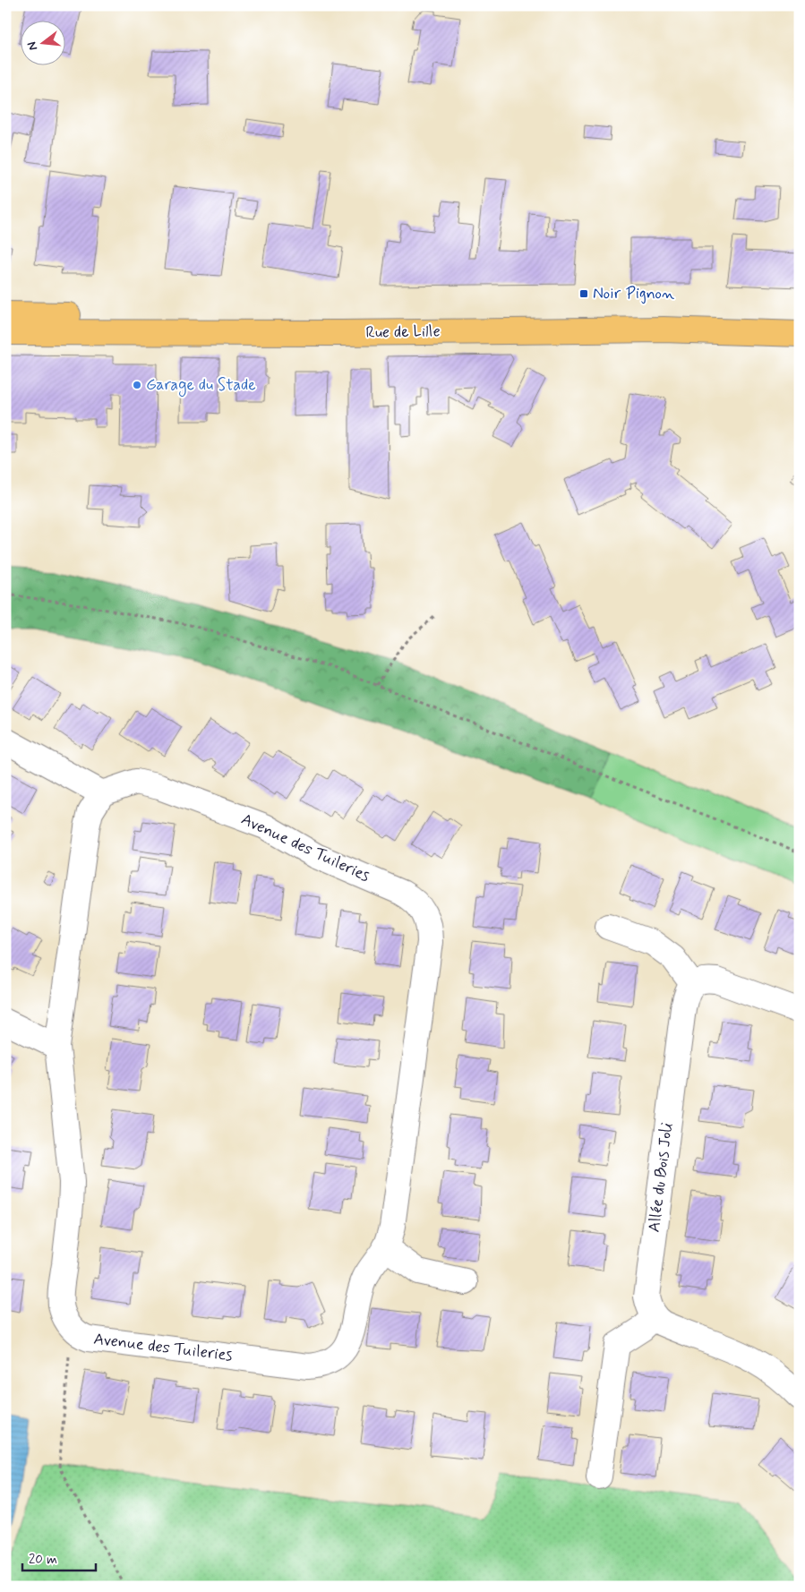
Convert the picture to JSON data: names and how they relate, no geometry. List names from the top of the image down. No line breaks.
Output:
{"streets":{"main road":["Rue de Lille"],"street":["Avenue des Tuileries","Allée du Bois Joli"]},"places":{"transit":["Noir Pignon"],"other":["Garage du Stade"]},"scale_bar":"20 m","north":"left"}
